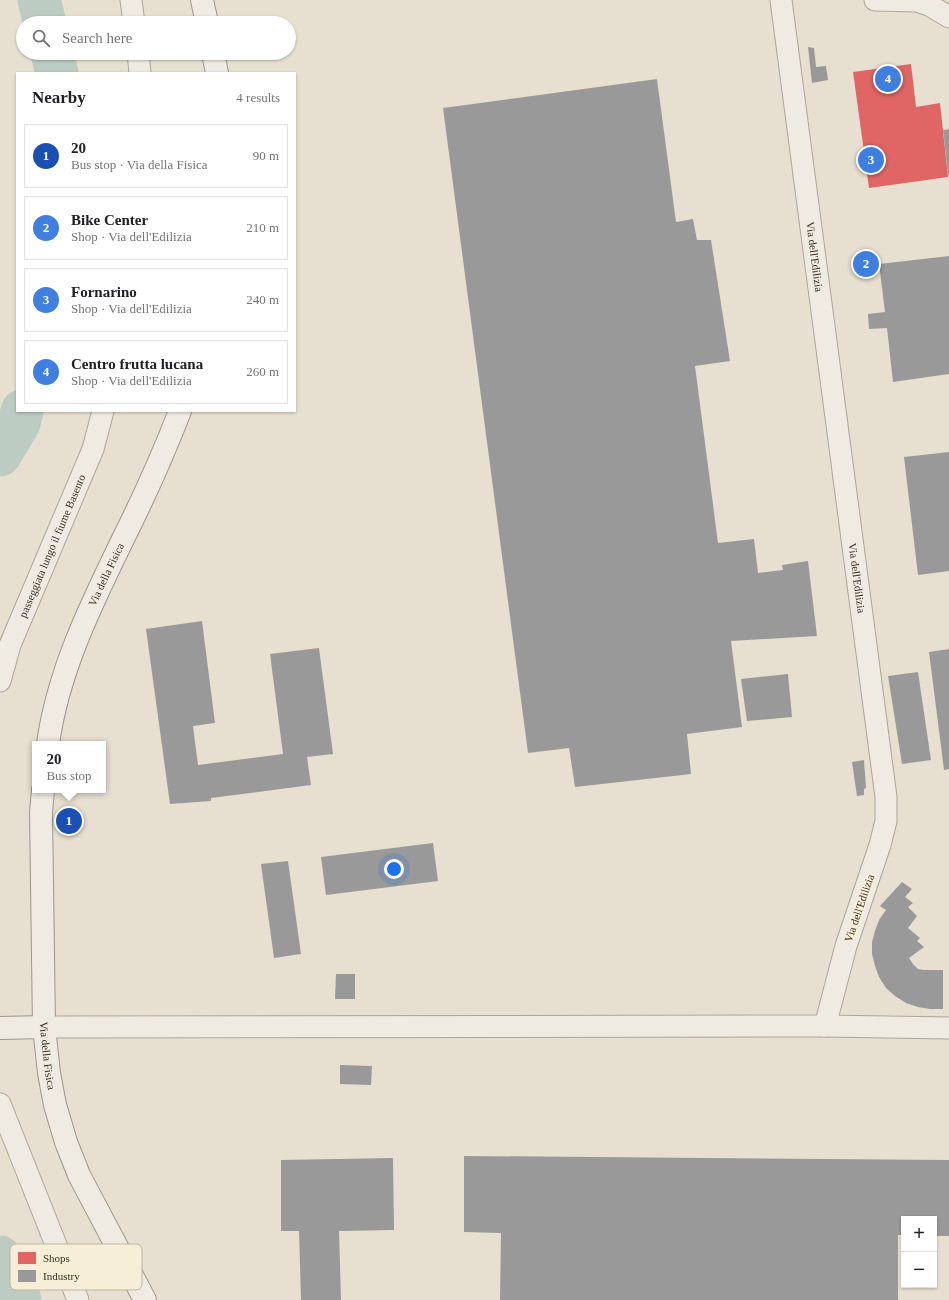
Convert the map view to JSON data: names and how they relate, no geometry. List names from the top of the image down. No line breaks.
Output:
{"streets":{"street":["Via dell'Edilizia","passeggiata lungo il fiume Basento","Via della Fisica"]},"legend":["Shops","Industry"],"page":{"search":"Search here","pins":["4","3","2","1"],"heading":["Nearby","4 results"],"list":[{"mark":"1","name":"20","note":"Bus stop · Via della Fisica","value":"90 m"},{"mark":"2","name":"Bike Center","note":"Shop · Via dell'Edilizia","value":"210 m"},{"mark":"3","name":"Fornarino","note":"Shop · Via dell'Edilizia","value":"240 m"},{"mark":"4","name":"Centro frutta lucana","note":"Shop · Via dell'Edilizia","value":"260 m"}],"popup":["20","Bus stop"],"map_buttons":["+","−"]}}
